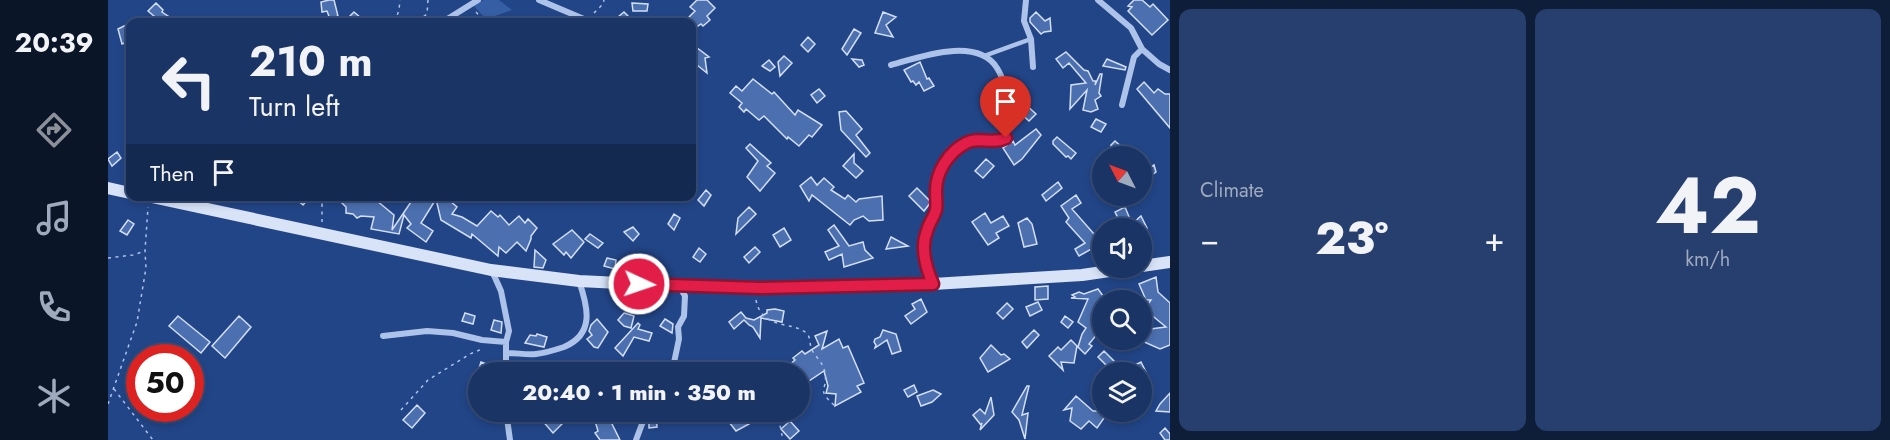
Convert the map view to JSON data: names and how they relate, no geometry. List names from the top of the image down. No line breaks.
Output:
{"north":"top left","page":{"tabs":"20:39","tile":["Climate",["42","km/h"]],"turn":["210 m","Turn left"],"then":"Then","heat":["−","23°","+"],"limit":"50","trip":"20:40 · 1 min · 350 m"}}
